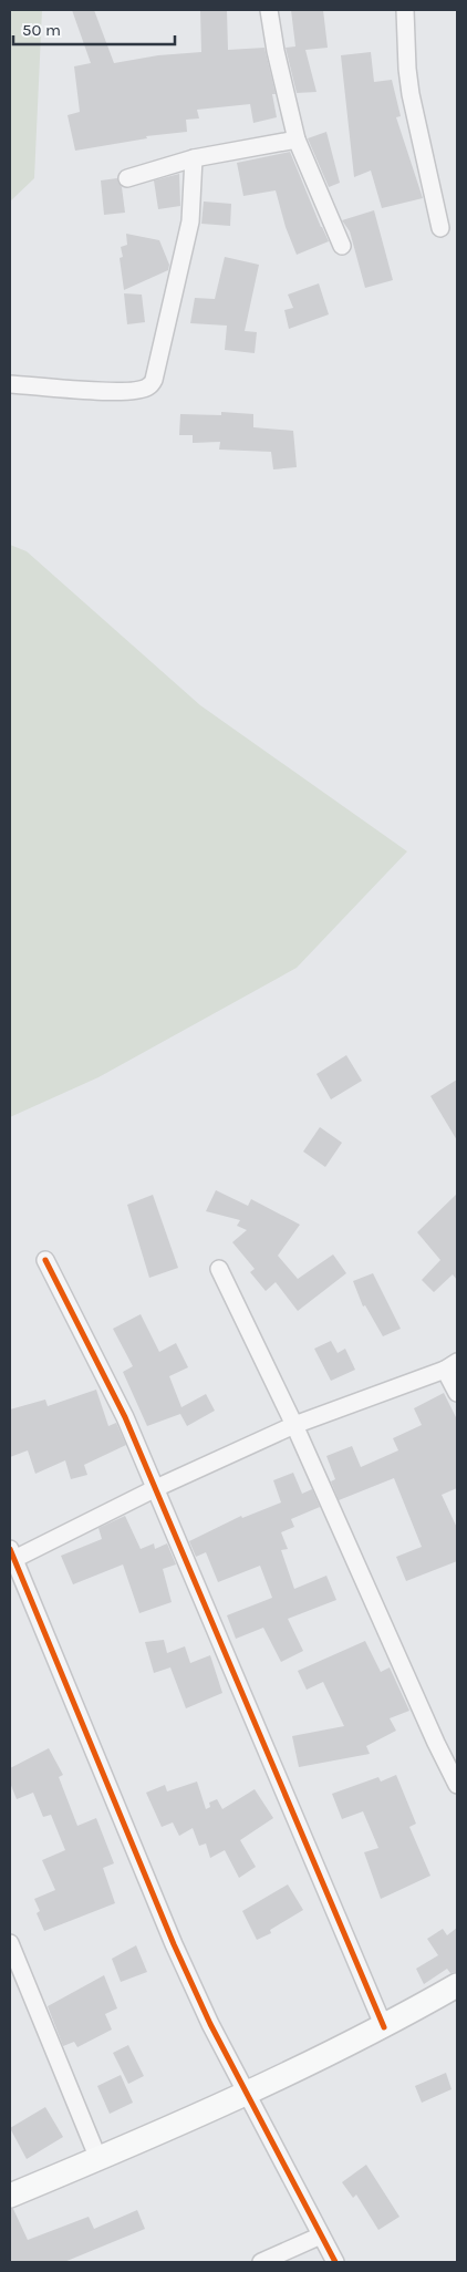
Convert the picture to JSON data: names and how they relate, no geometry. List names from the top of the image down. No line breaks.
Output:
{"scale_bar":"50 m"}
